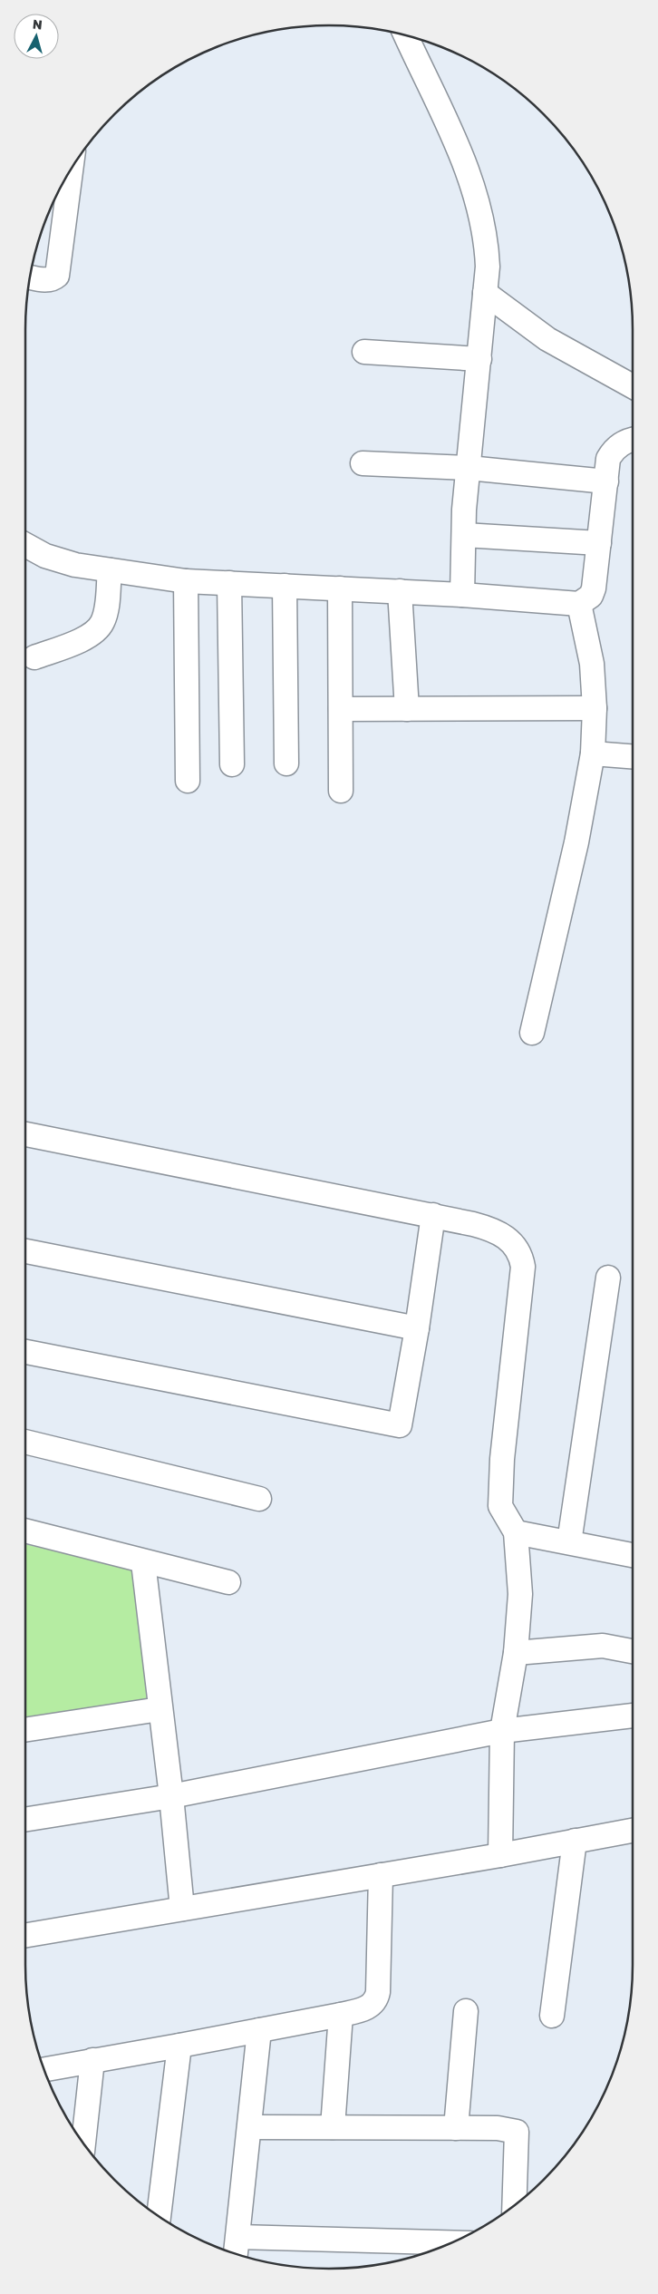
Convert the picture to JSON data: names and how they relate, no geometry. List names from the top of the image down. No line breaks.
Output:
{"north":"top"}
